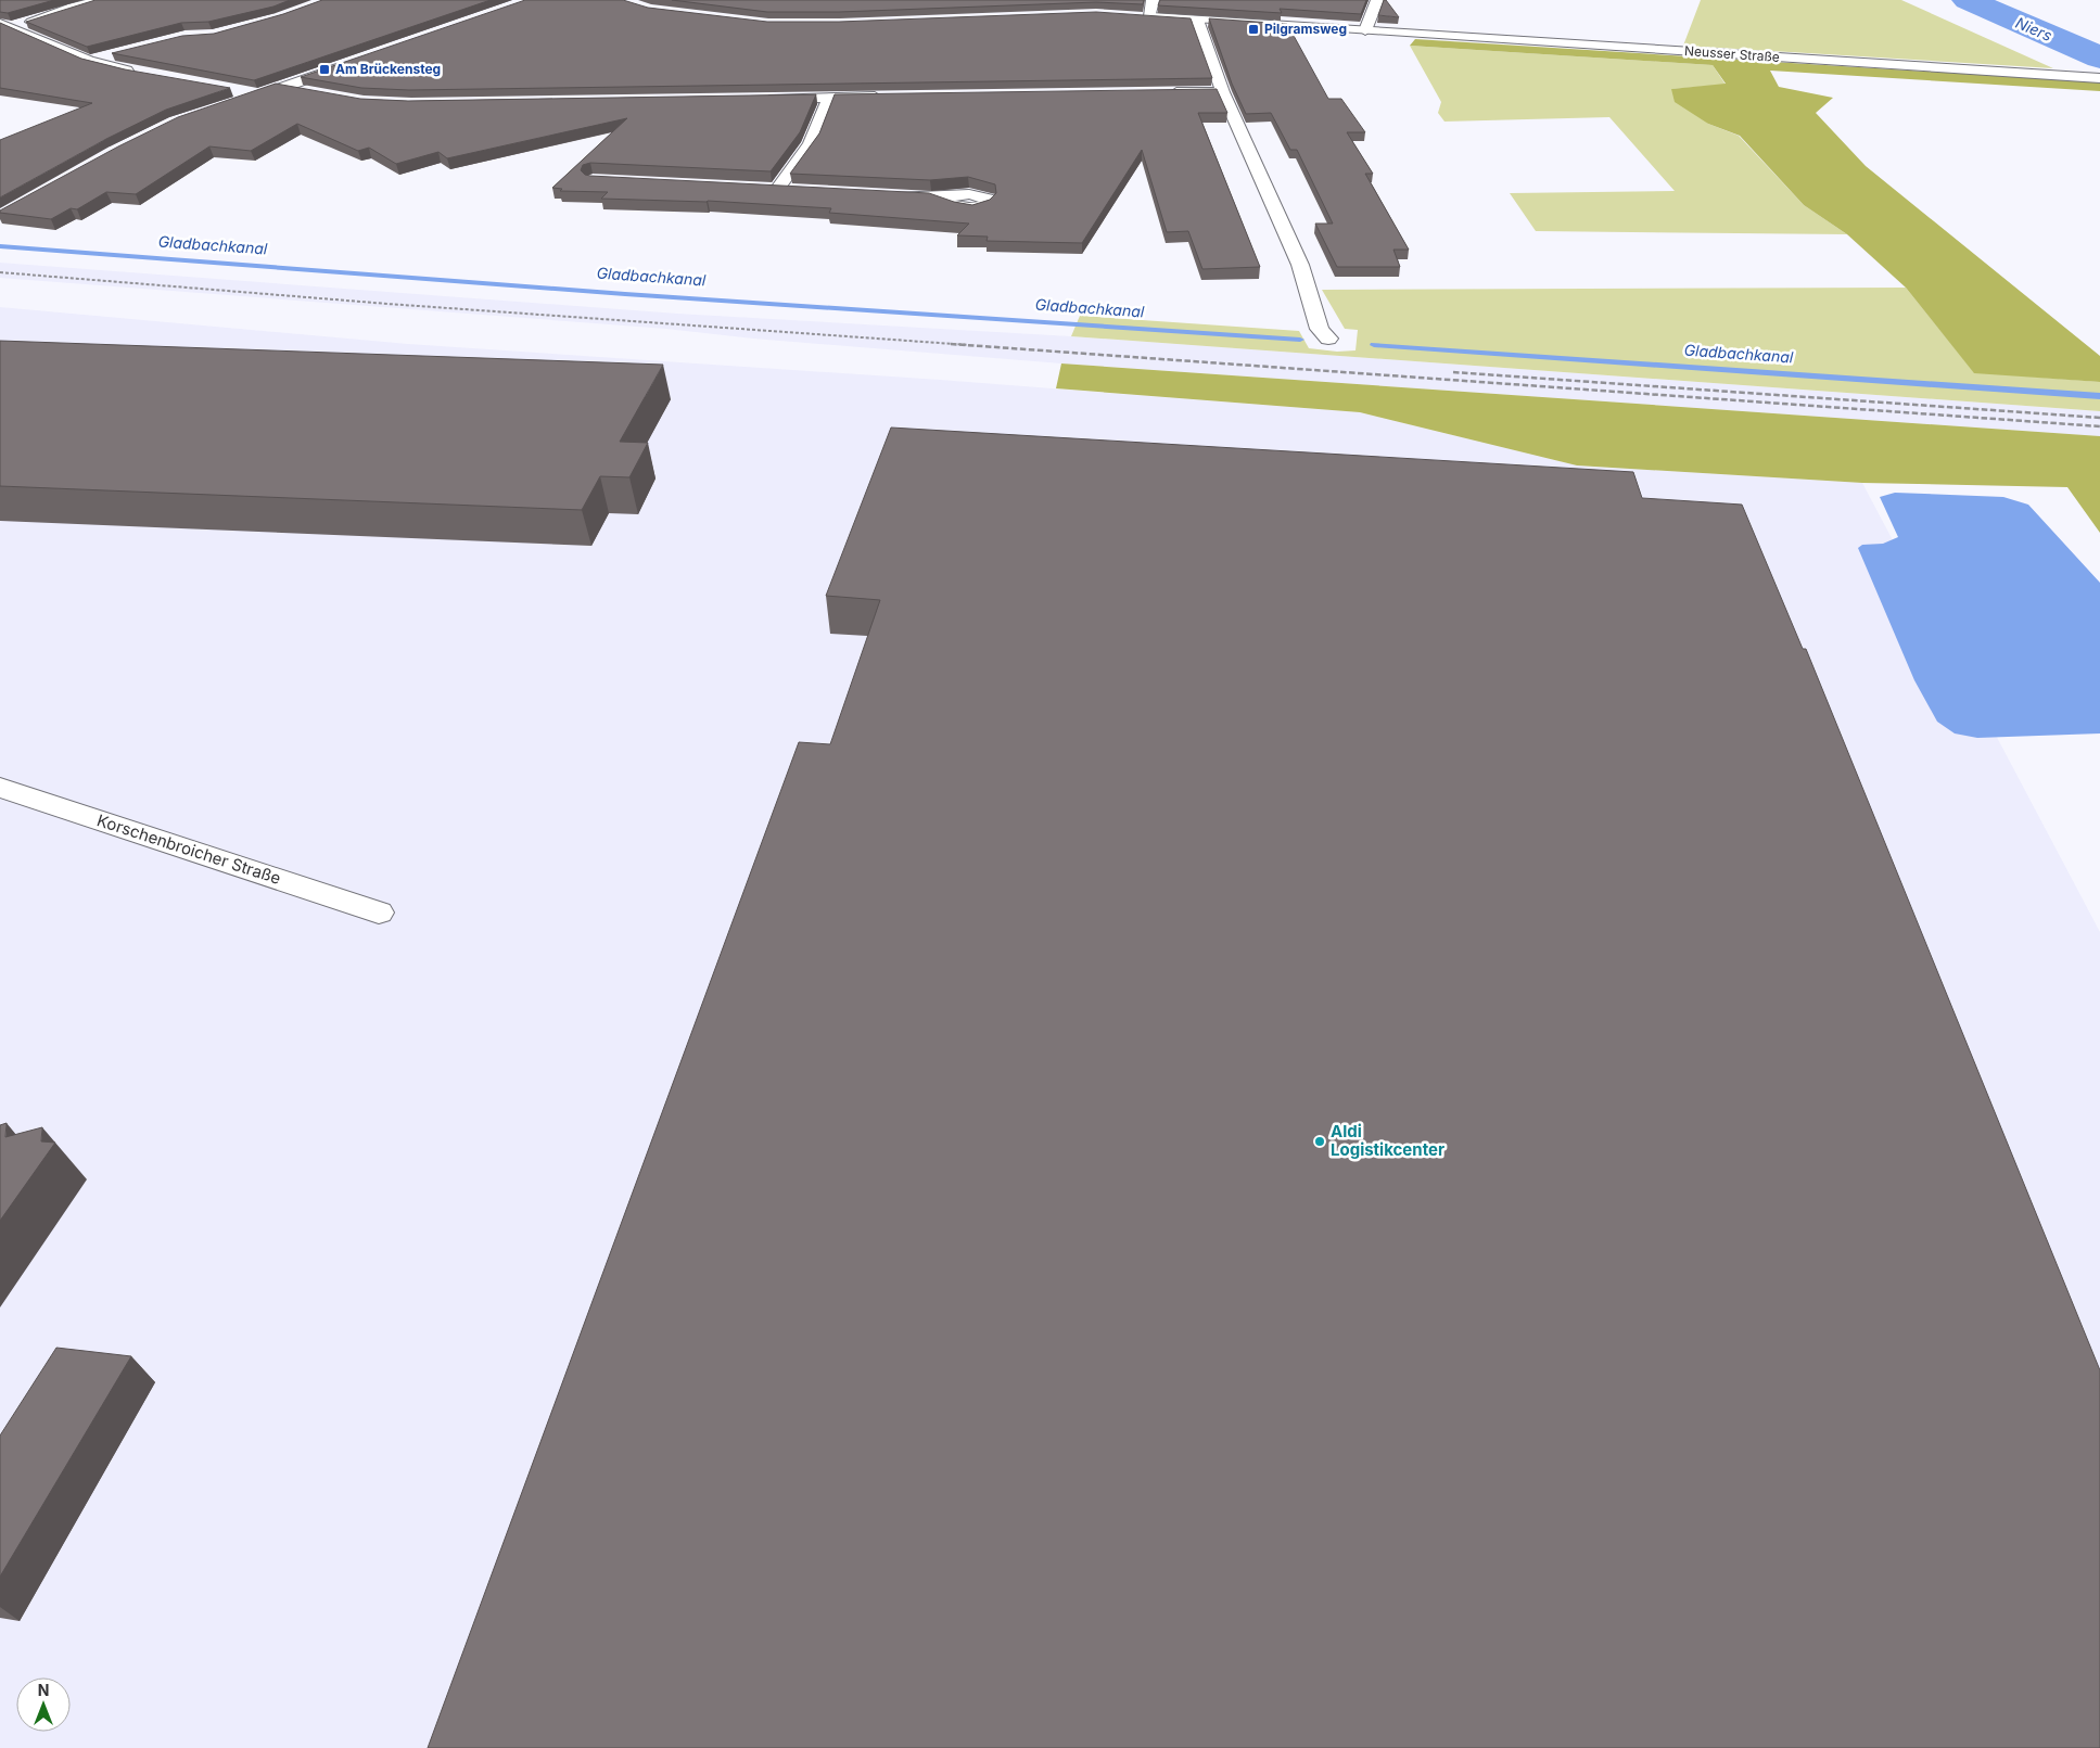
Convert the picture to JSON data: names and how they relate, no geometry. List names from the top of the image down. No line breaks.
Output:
{"streets":{"street":["Neusser Straße","Korschenbroicher Straße"]},"water":["Niers","Gladbachkanal"],"places":{"transit":["Pilgramsweg","Am Brückensteg"],"other":["Aldi Logistikcenter"]},"north":"top"}
